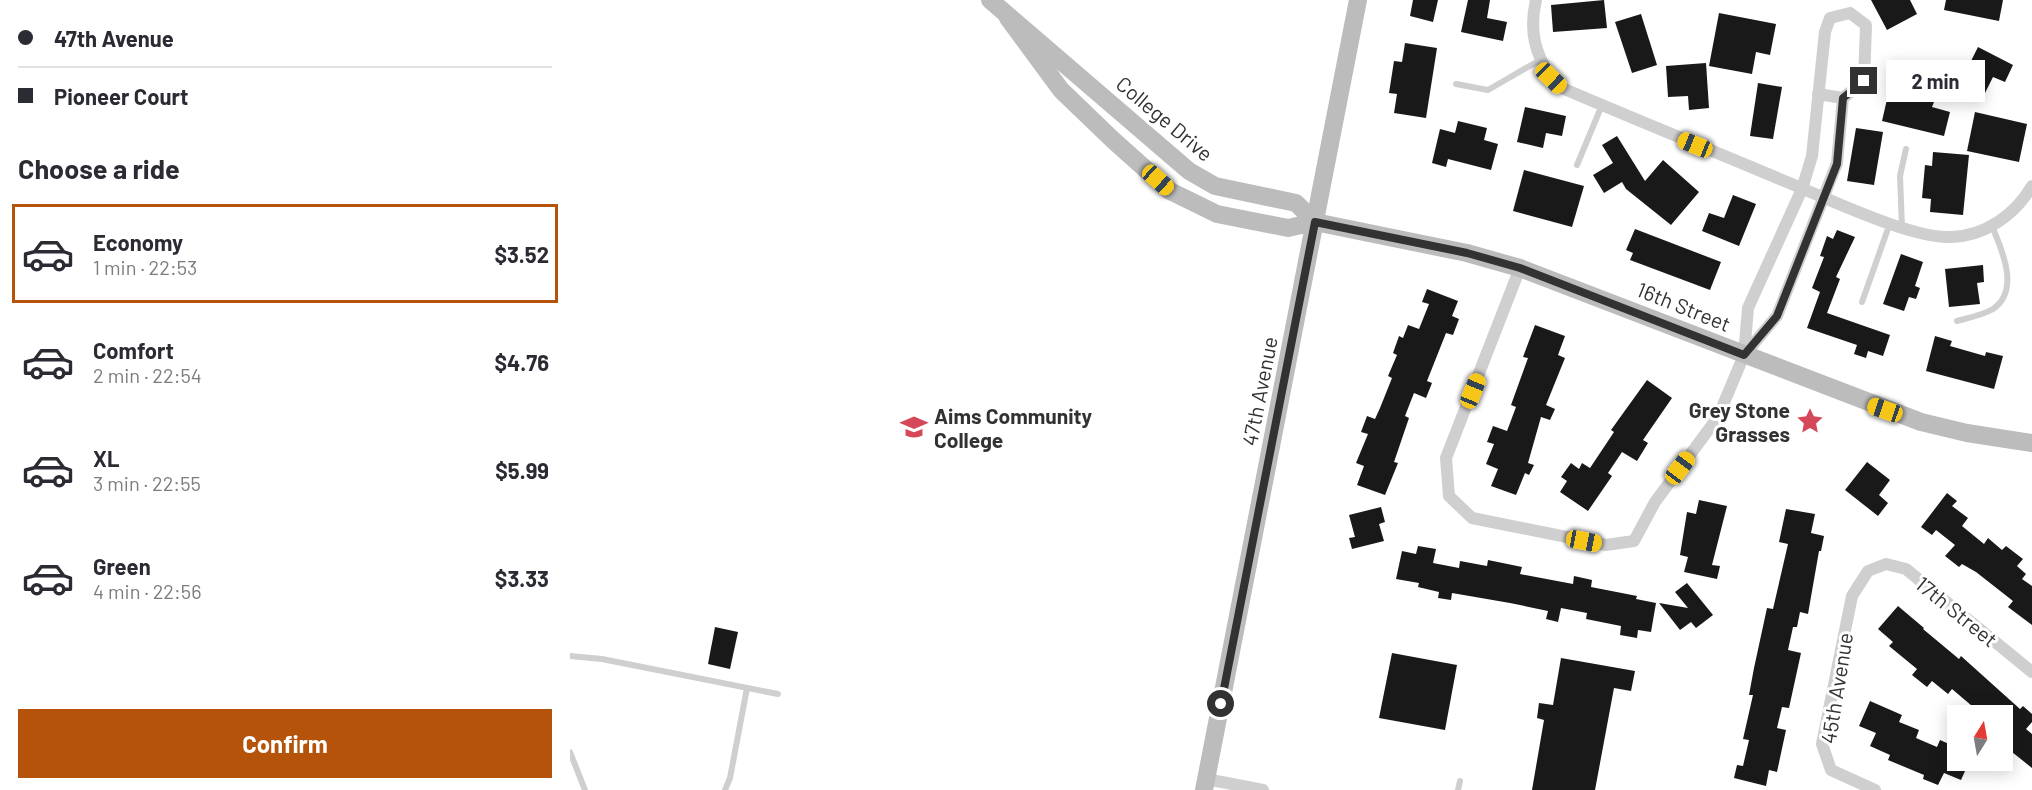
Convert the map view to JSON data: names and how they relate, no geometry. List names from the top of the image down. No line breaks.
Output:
{"streets":{"main road":["College Drive","16th Street","47th Avenue"],"street":["17th Street","45th Avenue"]},"crossings":[["College Drive","16th Street"],["College Drive","47th Avenue"],["16th Street","47th Avenue"],["17th Street","45th Avenue"]],"places":{"place":["Grey Stone Grasses"],"school or university":["Aims Community College"]},"north":"top","page":{"banner":["47th Avenue","Pioneer Court"],"bubble":"2 min","heading":"Choose a ride","list":[{"name":"Economy","note":"1 min · 22:53","value":"$3.52"},{"name":"Comfort","note":"2 min · 22:54","value":"$4.76"},{"name":"XL","note":"3 min · 22:55","value":"$5.99"},{"name":"Green","note":"4 min · 22:56","value":"$3.33"}],"buttons":"Confirm"}}
